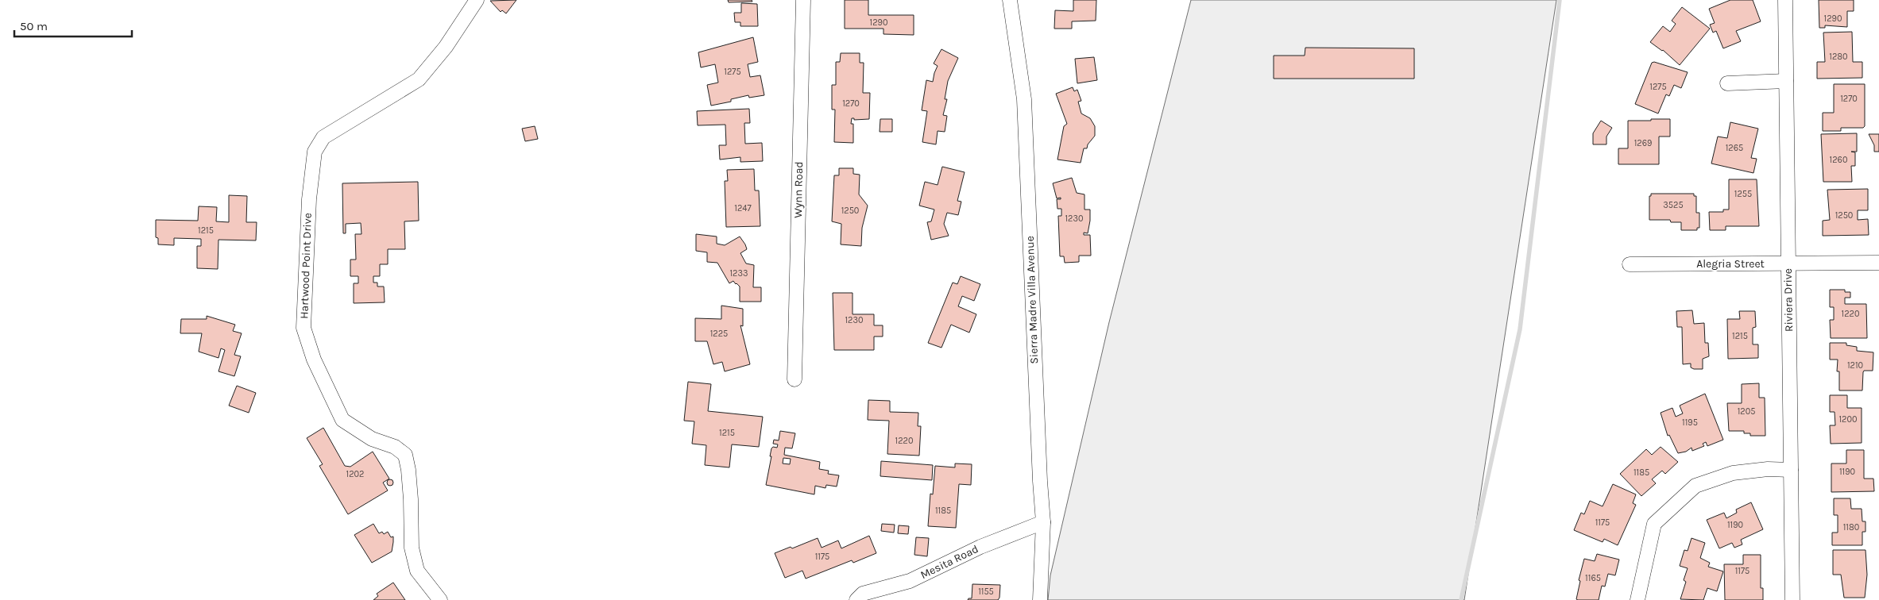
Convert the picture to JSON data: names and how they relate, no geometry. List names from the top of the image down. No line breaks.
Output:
{"streets":{"street":["Wynn Road","Alegria Street","Hartwood Point Drive","Sierra Madre Villa Avenue","Riviera Drive","Mesita Road"]},"crossings":[["Alegria Street","Riviera Drive"],["Sierra Madre Villa Avenue","Mesita Road"]],"house_numbers":["1290","1290","1280","1275","1275","1270","1270","1269","1265","1260","1255","3525","1247","1250","1250","1230","1215","1233","1220","1230","1225","1215","1210","1205","1200","1195","1215","1220","1190","1185","1202","1185","1175","1190","1180","1175","1175","1165","1155"],"scale_bar":"50 m"}
